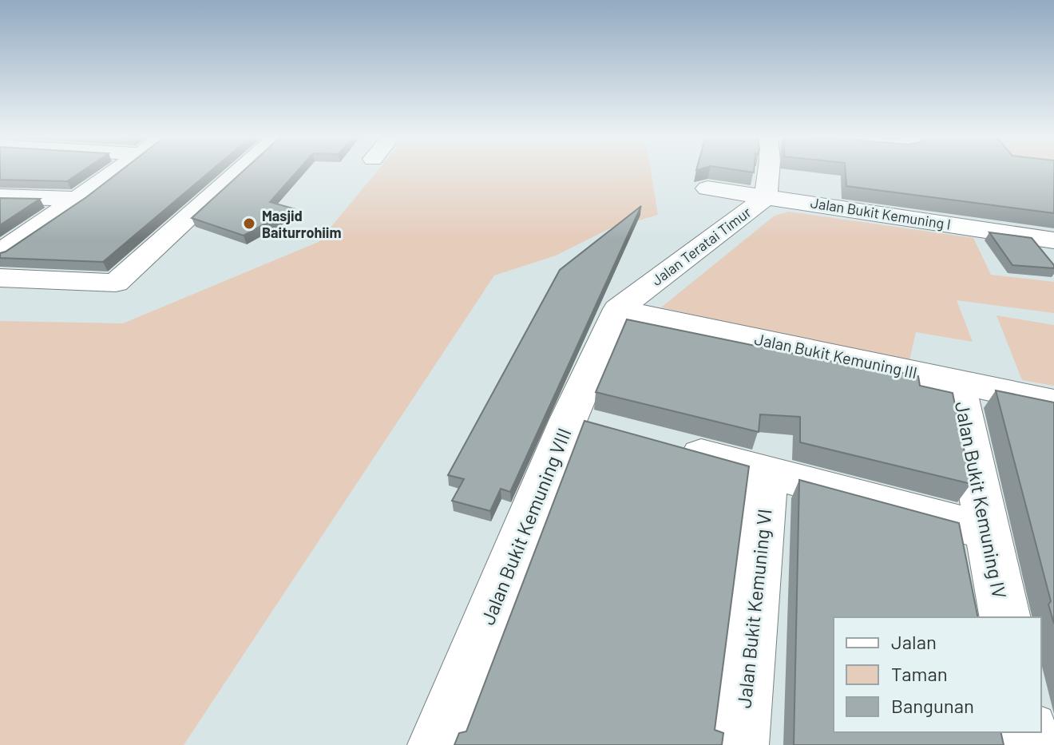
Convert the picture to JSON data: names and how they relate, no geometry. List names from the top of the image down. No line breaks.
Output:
{"streets":{"street":["Jalan Bukit Kemuning I","Jalan Teratai Timur","Jalan Bukit Kemuning III","Jalan Bukit Kemuning IV","Jalan Bukit Kemuning VIII","Jalan Bukit Kemuning VI"]},"crossings":[["Jalan Bukit Kemuning I","Jalan Teratai Timur"],["Jalan Teratai Timur","Jalan Bukit Kemuning III"],["Jalan Teratai Timur","Jalan Bukit Kemuning VIII"],["Jalan Bukit Kemuning III","Jalan Bukit Kemuning IV"],["Jalan Bukit Kemuning III","Jalan Bukit Kemuning VIII"]],"places":["Masjid Baiturrohiim"],"legend":["Jalan","Taman","Bangunan"]}
